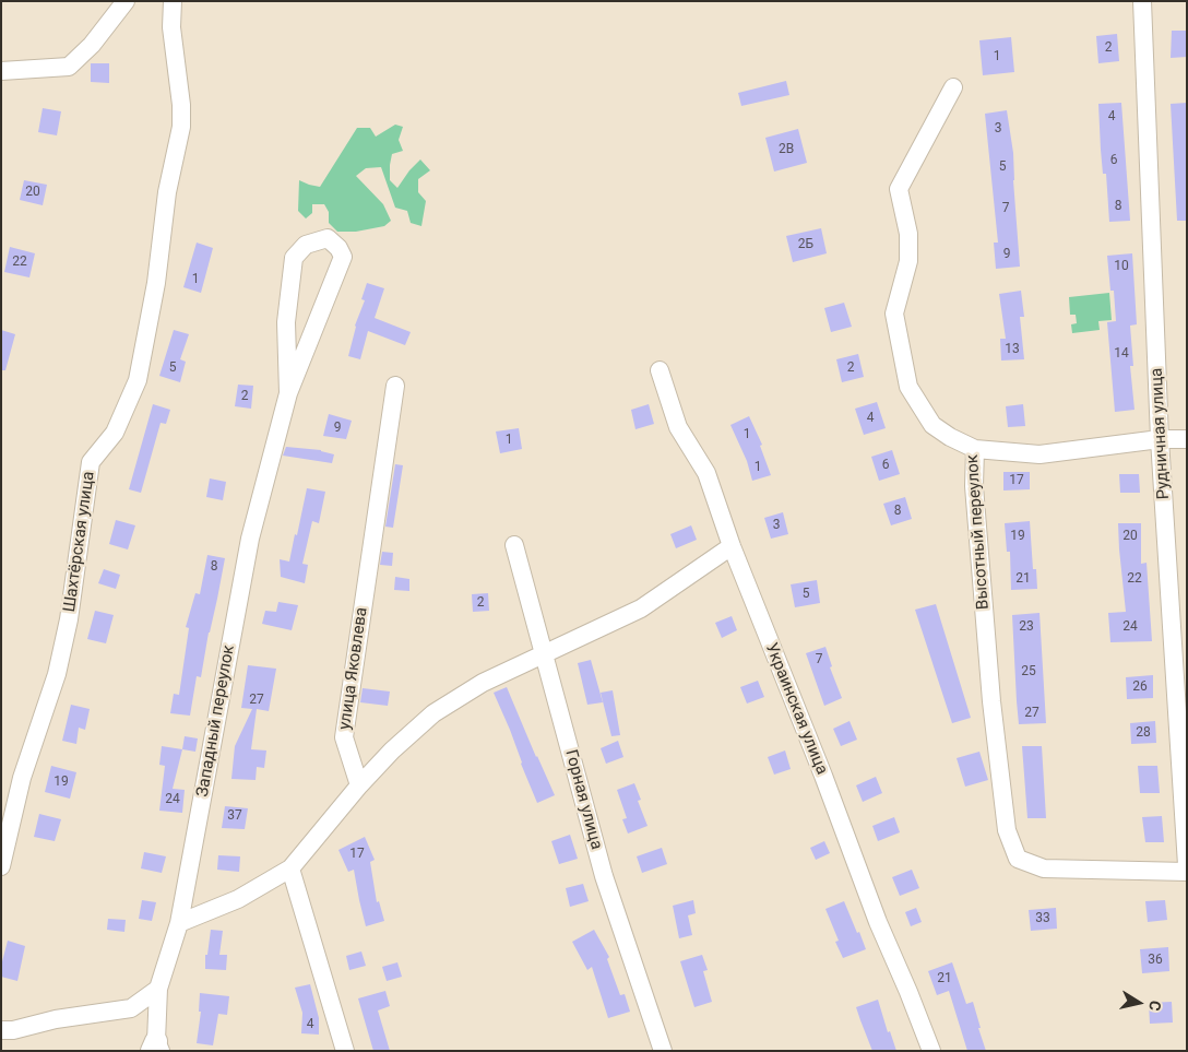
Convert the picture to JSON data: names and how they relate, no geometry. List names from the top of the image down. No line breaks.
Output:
{"streets":{"street":["Рудничная улица","Высотный переулок","Шахтёрская улица","улица Яковлева","Украинская улица","Западный переулок","Горная улица"]},"house_numbers":["2","1","4","3","2В","6","5","20","8","7","2Б","9","22","10","1","13","14","5","2","2","4","9","1","1","6","1","17","8","3","19","20","8","21","22","5","2","23","24","7","25","26","27","27","28","19","24","37","17","33","36","21","4"],"north":"right"}
